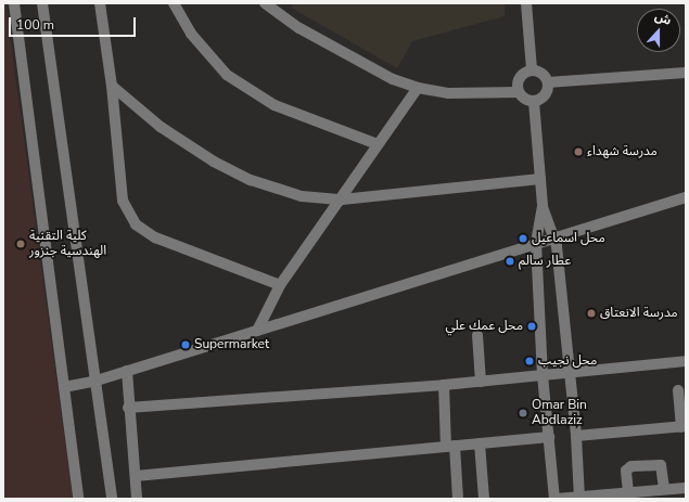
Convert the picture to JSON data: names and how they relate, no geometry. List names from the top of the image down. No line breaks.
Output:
{"places":["مدرسة شهداء","محل اسماعيل","كلية التقنية الهندسية جنزور","عطار سالم","مدرسة الانعتاق","محل عمك علي","Supermarket","محل نجيب","Omar Bin Abdlaziz"],"scale_bar":"100 m","north":"top"}
